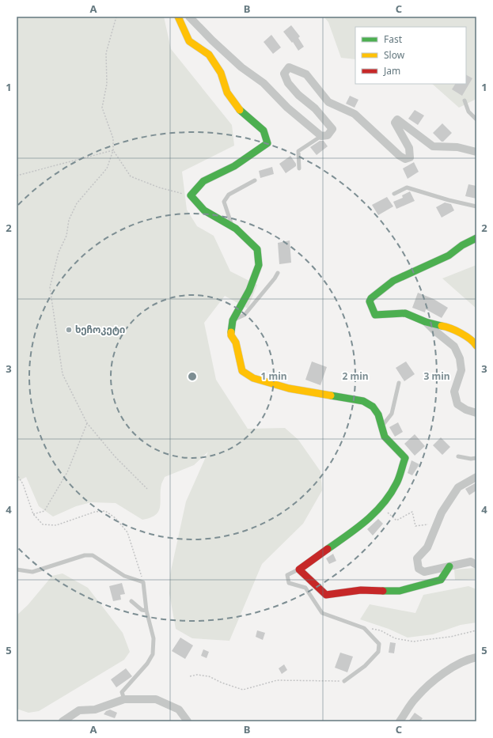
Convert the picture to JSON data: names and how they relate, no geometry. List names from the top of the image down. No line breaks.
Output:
{"places":["ხეჩოკეტი"],"legend":["Fast","Slow","Jam"],"grid":{"columns":["A","B","C"],"rows":["1","2","3","4","5"]},"rings":["1 min","2 min","3 min"]}
